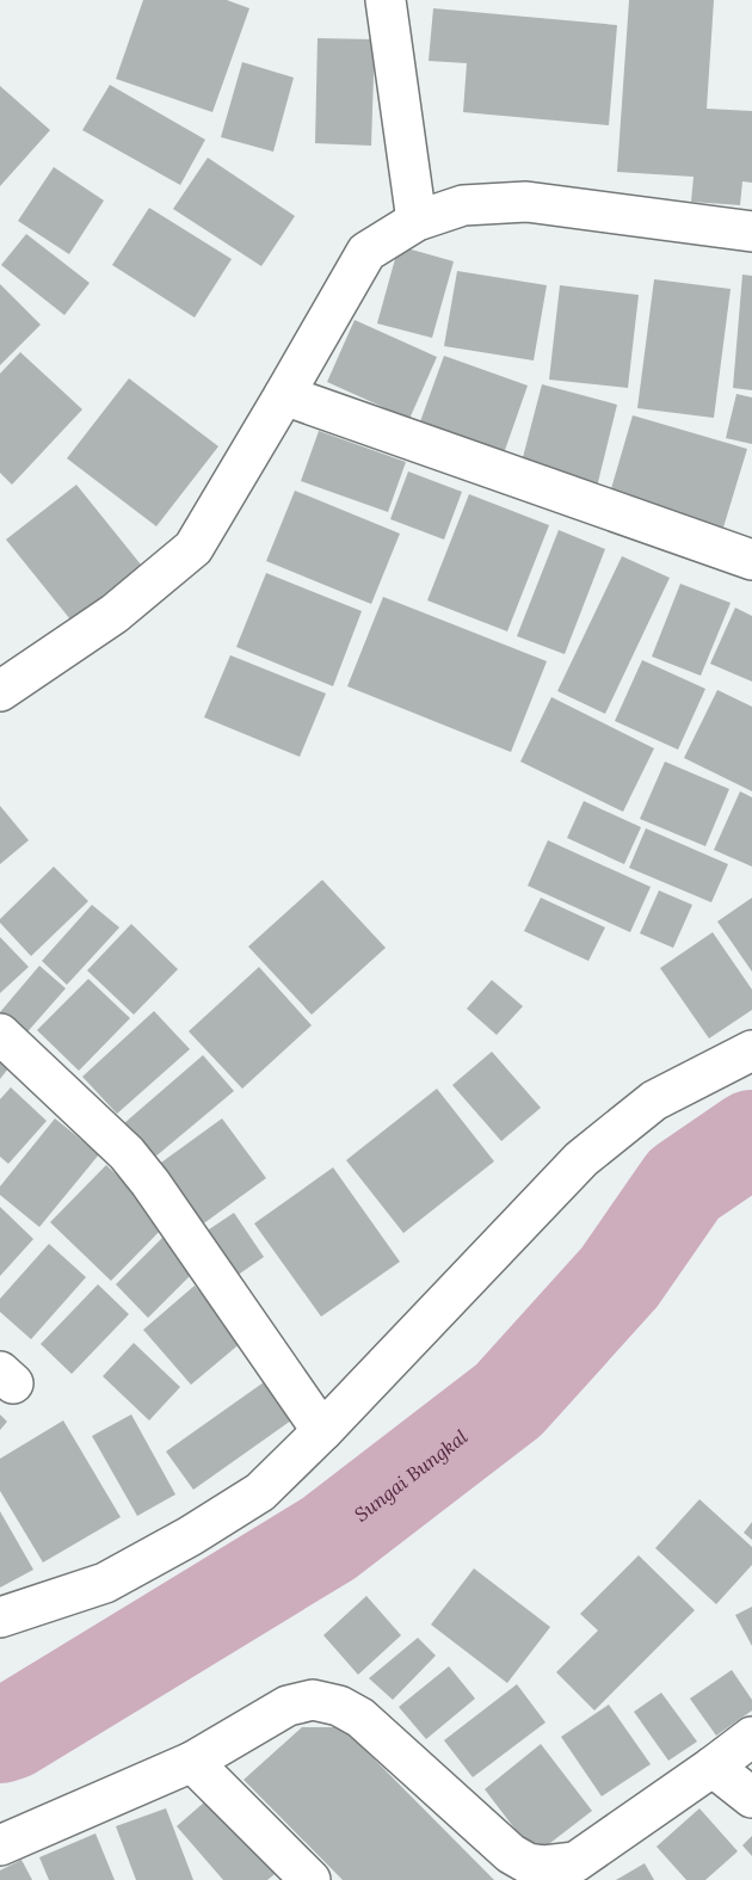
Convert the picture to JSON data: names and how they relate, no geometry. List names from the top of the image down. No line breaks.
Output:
{"water":["Sungai Bungkal"]}
